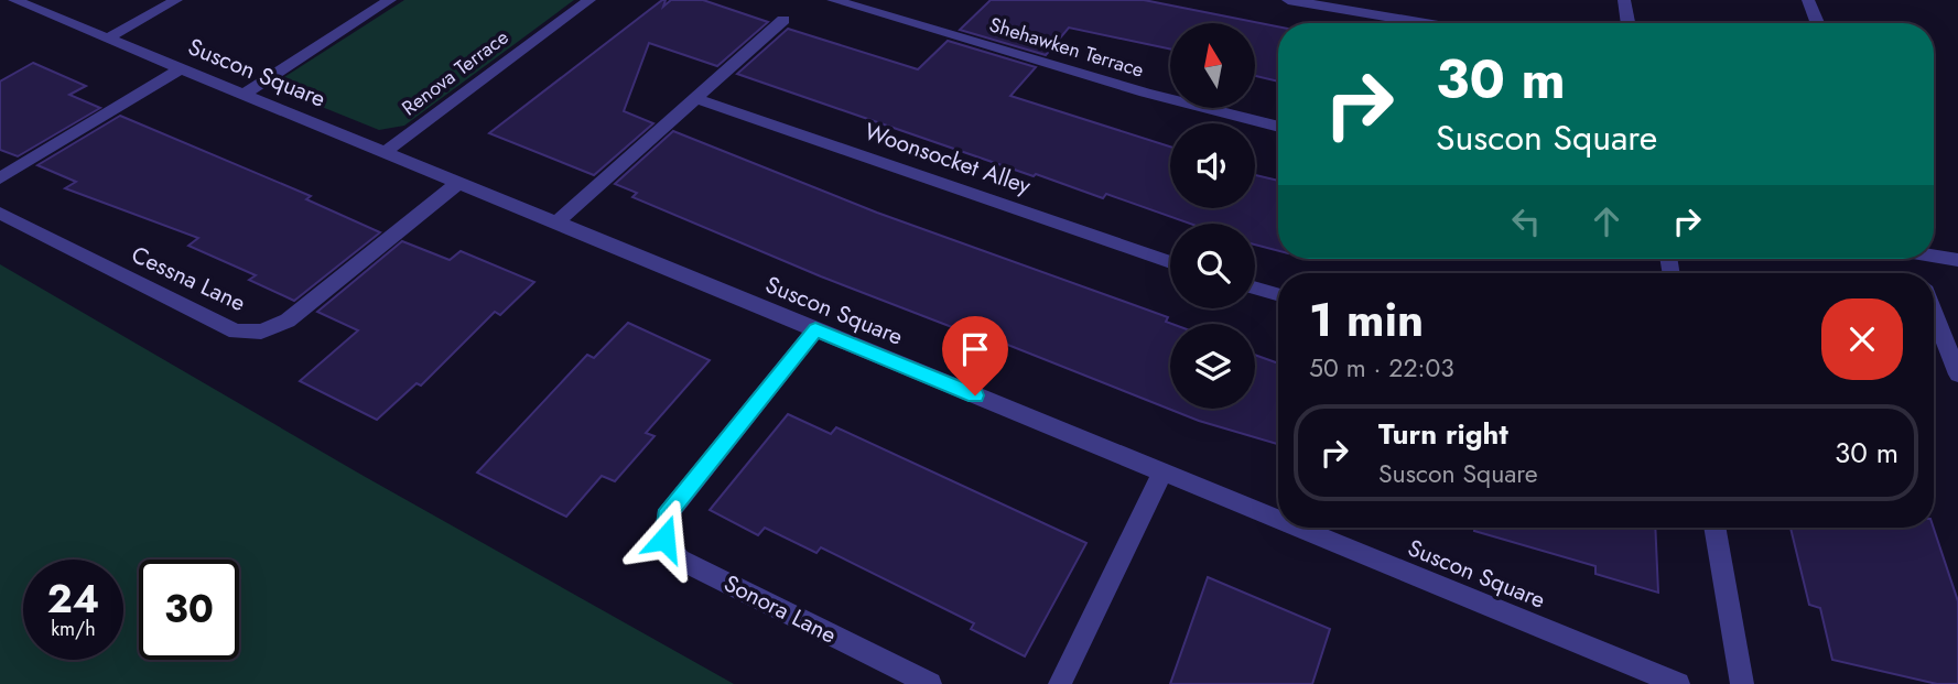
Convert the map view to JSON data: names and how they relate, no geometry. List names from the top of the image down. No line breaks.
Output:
{"streets":{"street":["Shehawken Terrace","Suscon Square","Renova Terrace","Woonsocket Alley","Cessna Lane","Sonora Lane"]},"crossings":[["Suscon Square","Renova Terrace"],["Suscon Square","Cessna Lane"],["Suscon Square","Sonora Lane"]],"north":"top","page":{"turn":["30 m","Suscon Square"],"heading":["1 min","50 m · 22:03"],"list":[{"name":"Turn right","note":"Suscon Square","value":"30 m"}],"speed":"24 km/h","limit":"30"}}
